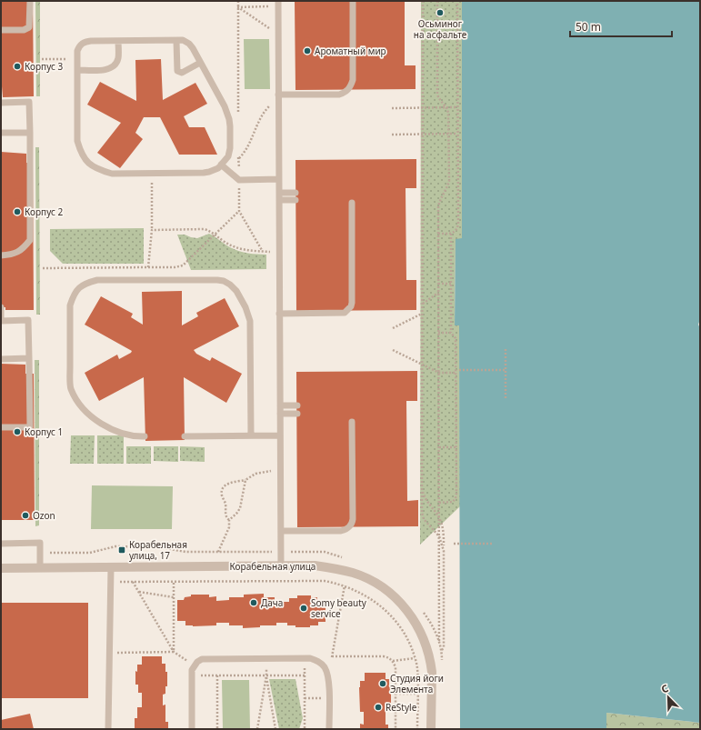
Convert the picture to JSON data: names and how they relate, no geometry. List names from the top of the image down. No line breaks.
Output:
{"streets":{"street":["Корабельная улица"]},"places":{"other":["Осьминог на асфальте","Ароматный мир","Корпус 3","Корпус 2","Корпус 1","Ozon","Дача","Somy beauty service","Студия йоги Элемента","ReStyle"],"transit":["Корабельная улица, 17"]},"scale_bar":"50 m","north":"top left"}
